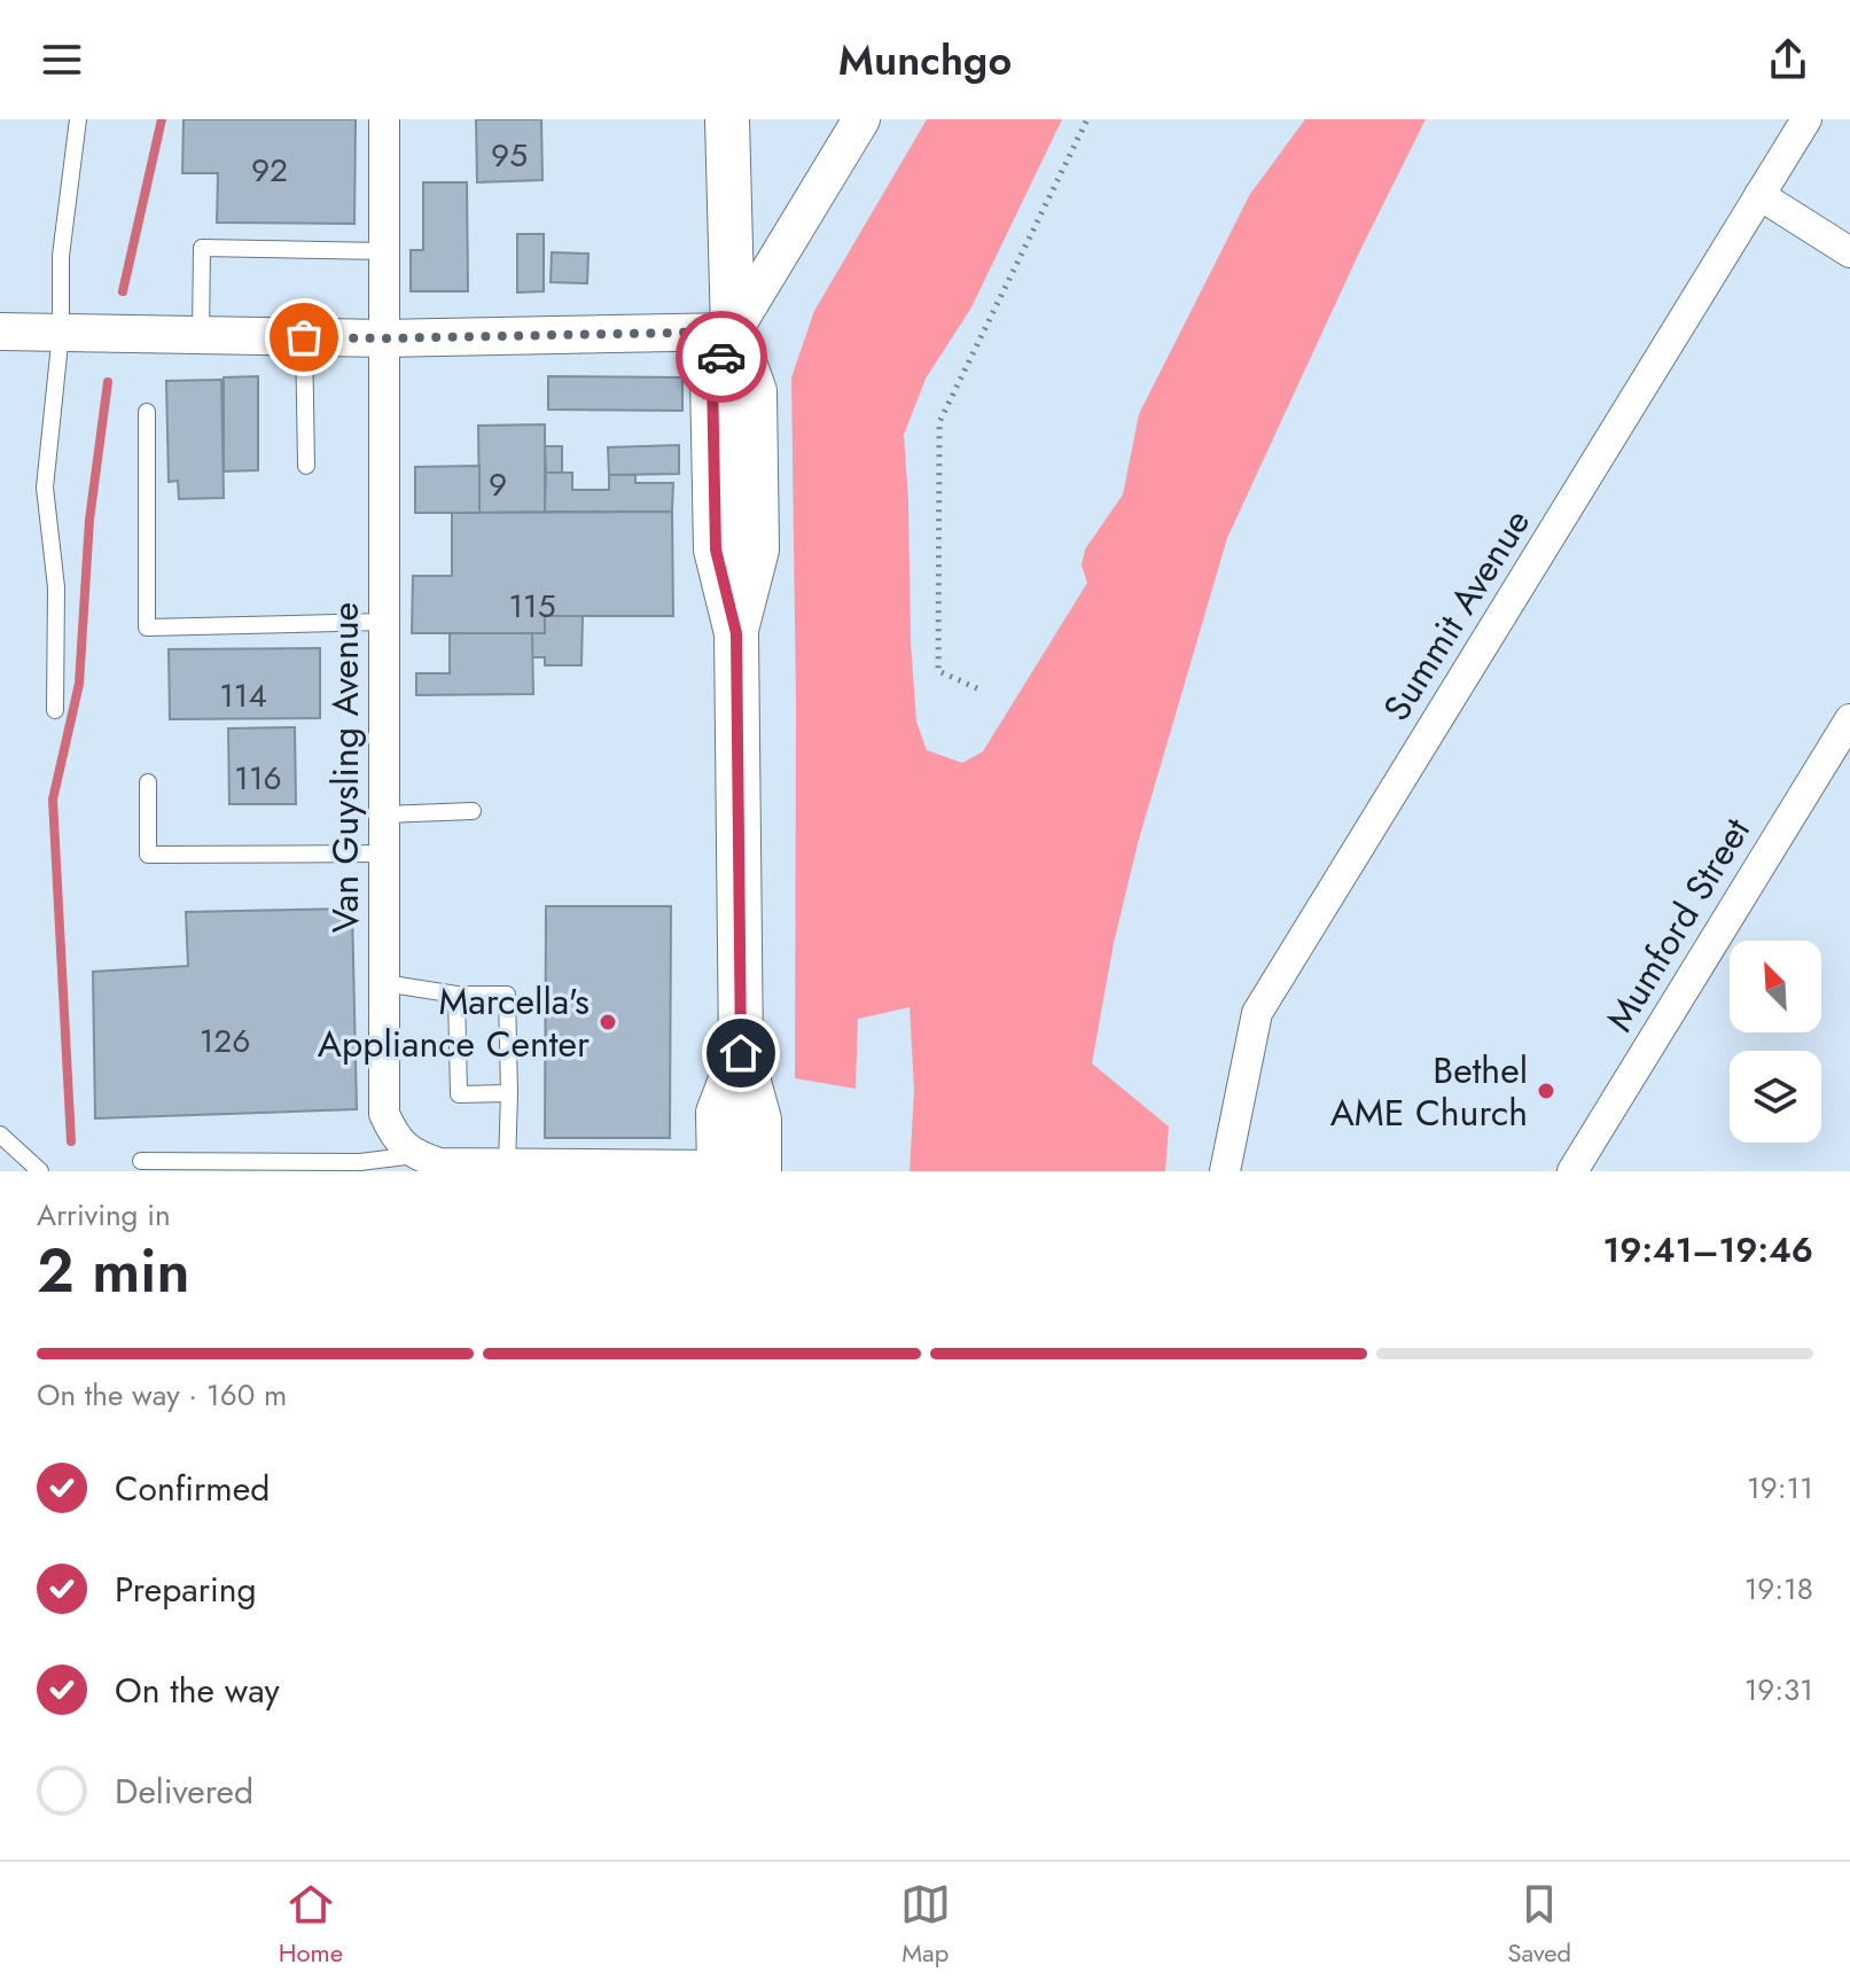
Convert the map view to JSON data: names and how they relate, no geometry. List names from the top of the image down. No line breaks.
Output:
{"streets":{"street":["Summit Avenue","Van Guysling Avenue","Mumford Street"]},"places":["Marcella's Appliance Center","Bethel AME Church"],"house_numbers":["95","92","9","115","114","116","126"],"north":"top left","page":{"header":"Munchgo","heading":["2 min","Arriving in","19:41–19:46"],"bar":"On the way · 160 m","list":[["Confirmed","19:11"],["Preparing","19:18"],["On the way","19:31"],"Delivered"],"tabs":["Home","Map","Saved"]}}
